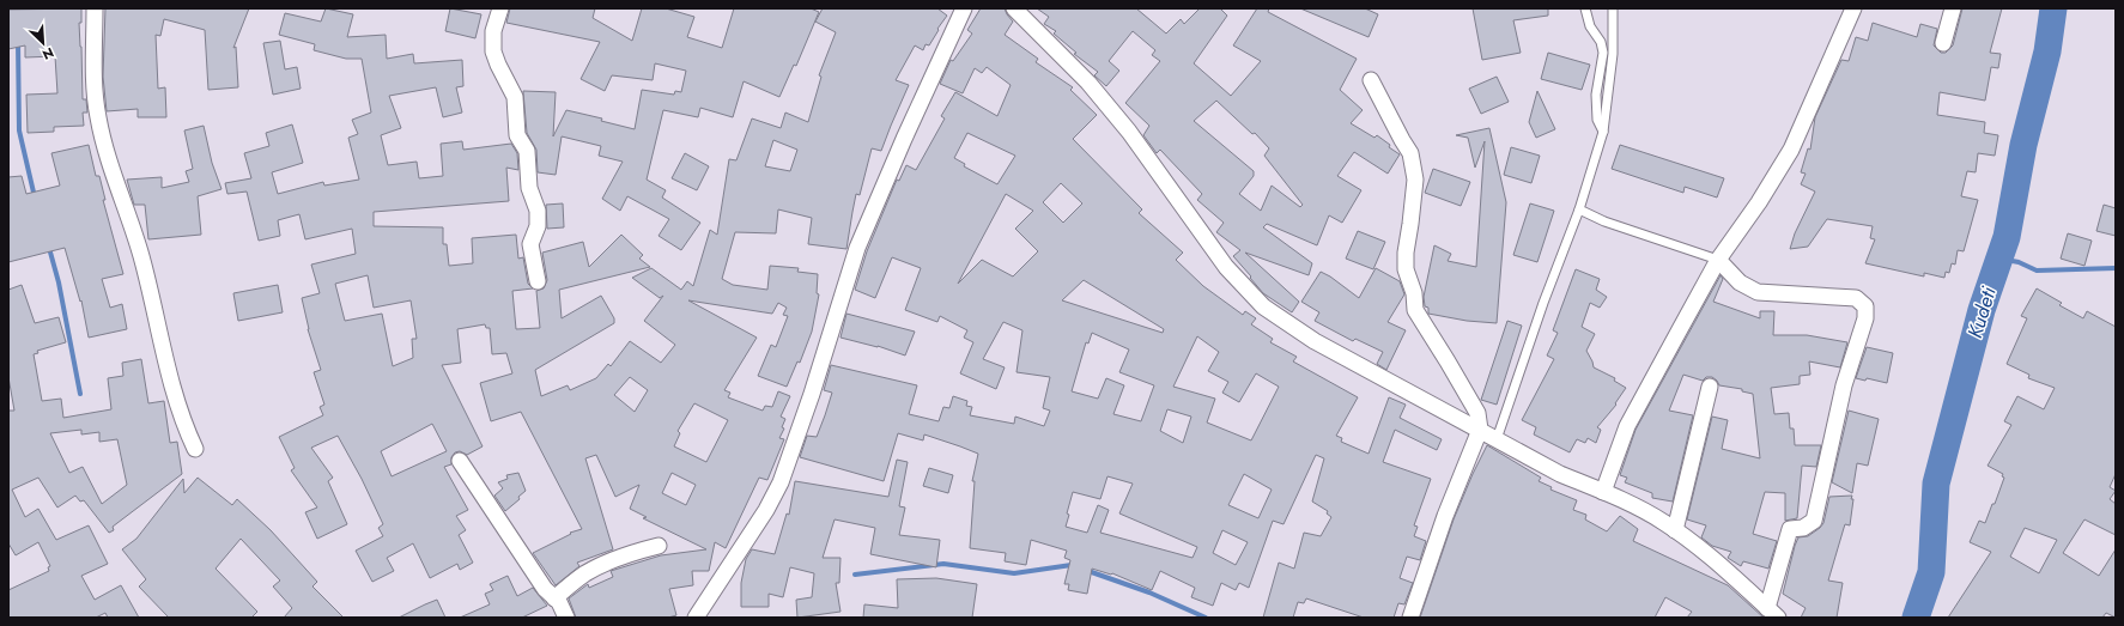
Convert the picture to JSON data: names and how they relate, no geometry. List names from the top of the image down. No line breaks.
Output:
{"water":["Kudeti"],"north":"bottom right"}
